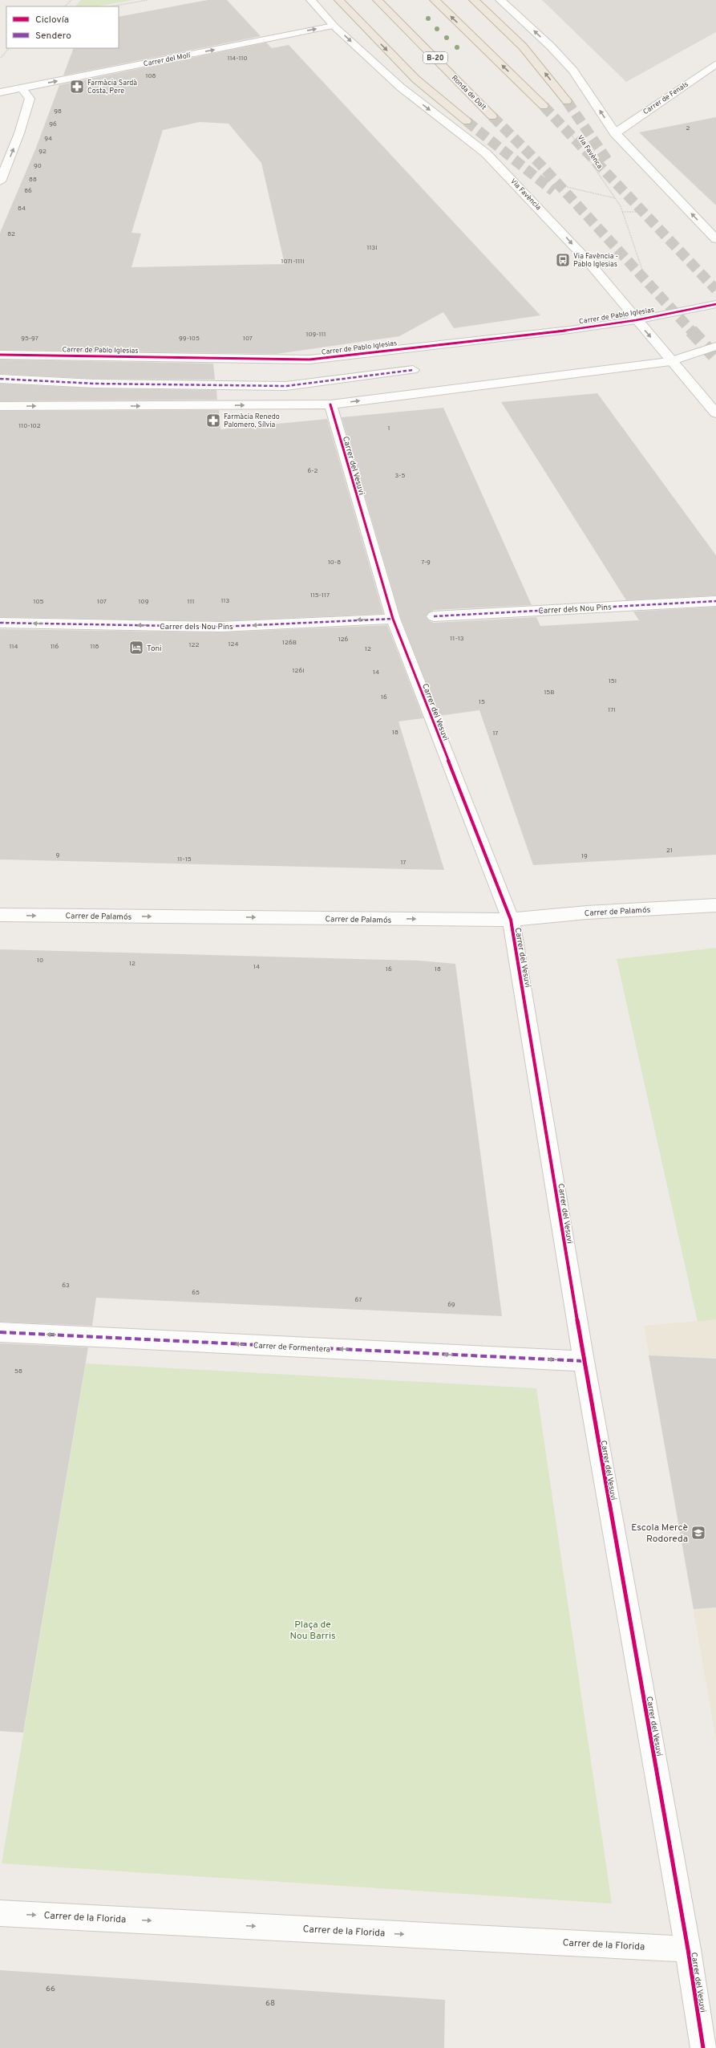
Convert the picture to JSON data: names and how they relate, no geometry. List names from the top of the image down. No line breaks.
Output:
{"streets":{"highway":["B-20","Ronda de Dalt"],"street":["Carrer del Molí","Carrer de Fenals","Via Favència","Carrer de Pablo Iglesias","Carrer del Vesuvi","Carrer dels Nou Pins","Carrer de Palamós","Carrer de Formentera","Carrer de la Florida"],"path":["Via Favènca"]},"crossings":[["Carrer del Molí","Via Favència"],["Via Favència","Carrer de Pablo Iglesias"],["Carrer del Vesuvi","Carrer dels Nou Pins"],["Carrer del Vesuvi","Carrer de Palamós"],["Carrer del Vesuvi","Carrer de Formentera"],["Carrer del Vesuvi","Carrer de la Florida"]],"one_way":["Carrer del Molí","Carrer dels Nou Pins","Carrer de Palamós","Carrer de Formentera","Carrer de la Florida"],"parks":["Plaça de Nou Barris"],"places":{"pharmacy":["Farmàcia Sardà Costa, Pere","Farmàcia Renedo Palomero, Sílvia"],"bus stop":["Via Favència - Pablo Iglesias"],"hotel":["Toni"],"school or university":["Escola Mercè Rodoreda"]},"house_numbers":["114-110","108","98","96","2","94","92","90","88","86","84","82","113I","107I-111I","109-111","95-97","99-105","107","110-102","1","6-2","3-5","10-8","7-9","115-117","113","105","107","109","111","11-13","126","126B","124","122","114","116","118","12","126I","14","15I","15B","16","15","17I","18","17","21","9","19","11-15","17","10","12","14","16","18","63","65","67","69","58","66","68"],"legend":["Ciclovía","Sendero"]}
